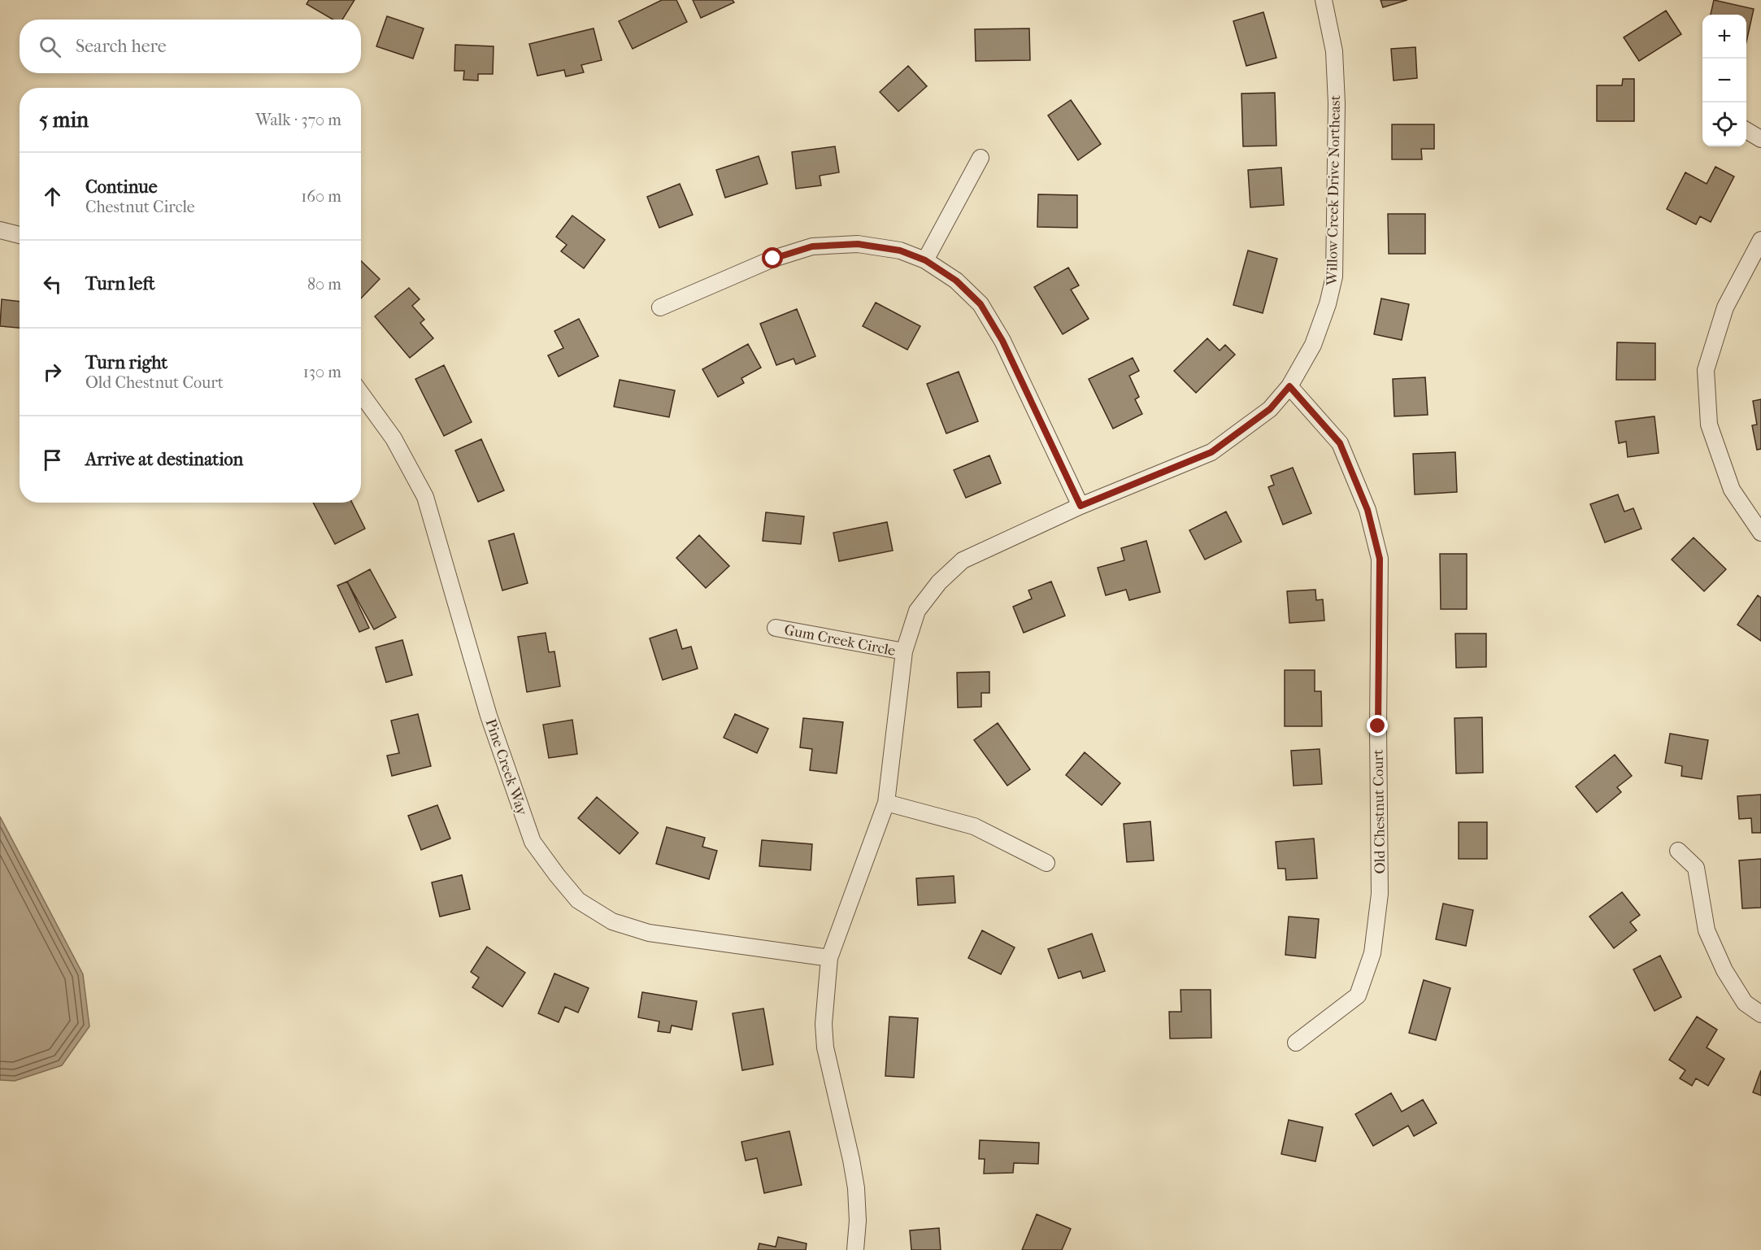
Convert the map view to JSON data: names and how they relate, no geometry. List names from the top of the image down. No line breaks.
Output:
{"streets":{"street":["Willow Creek Drive Northeast","Gum Creek Circle","Pine Creek Way","Old Chestnut Court"]},"crossings":[["Willow Creek Drive Northeast","Gum Creek Circle"],["Willow Creek Drive Northeast","Pine Creek Way"],["Willow Creek Drive Northeast","Old Chestnut Court"]],"page":{"map_buttons":["+","−"],"search":"Search here","heading":["5 min","Walk · 370 m"],"list":[["Continue","Chestnut Circle","160 m"],["Turn left","80 m"],["Turn right","Old Chestnut Court","130 m"],"Arrive at destination"]}}
